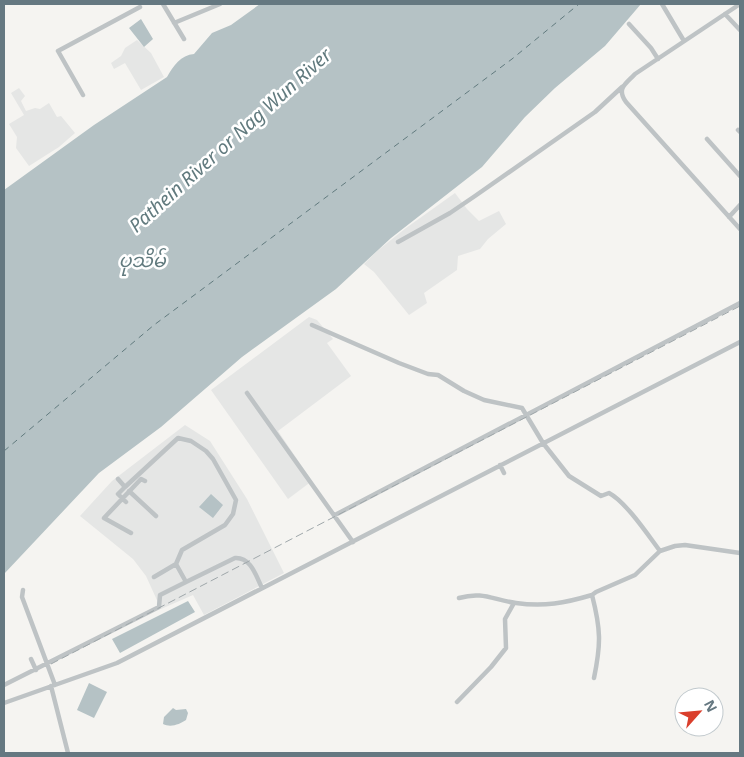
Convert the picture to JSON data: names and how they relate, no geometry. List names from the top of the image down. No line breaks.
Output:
{"water":["Pathein River or Nag Wun River","ပုသိမ်"],"north":"top right"}
